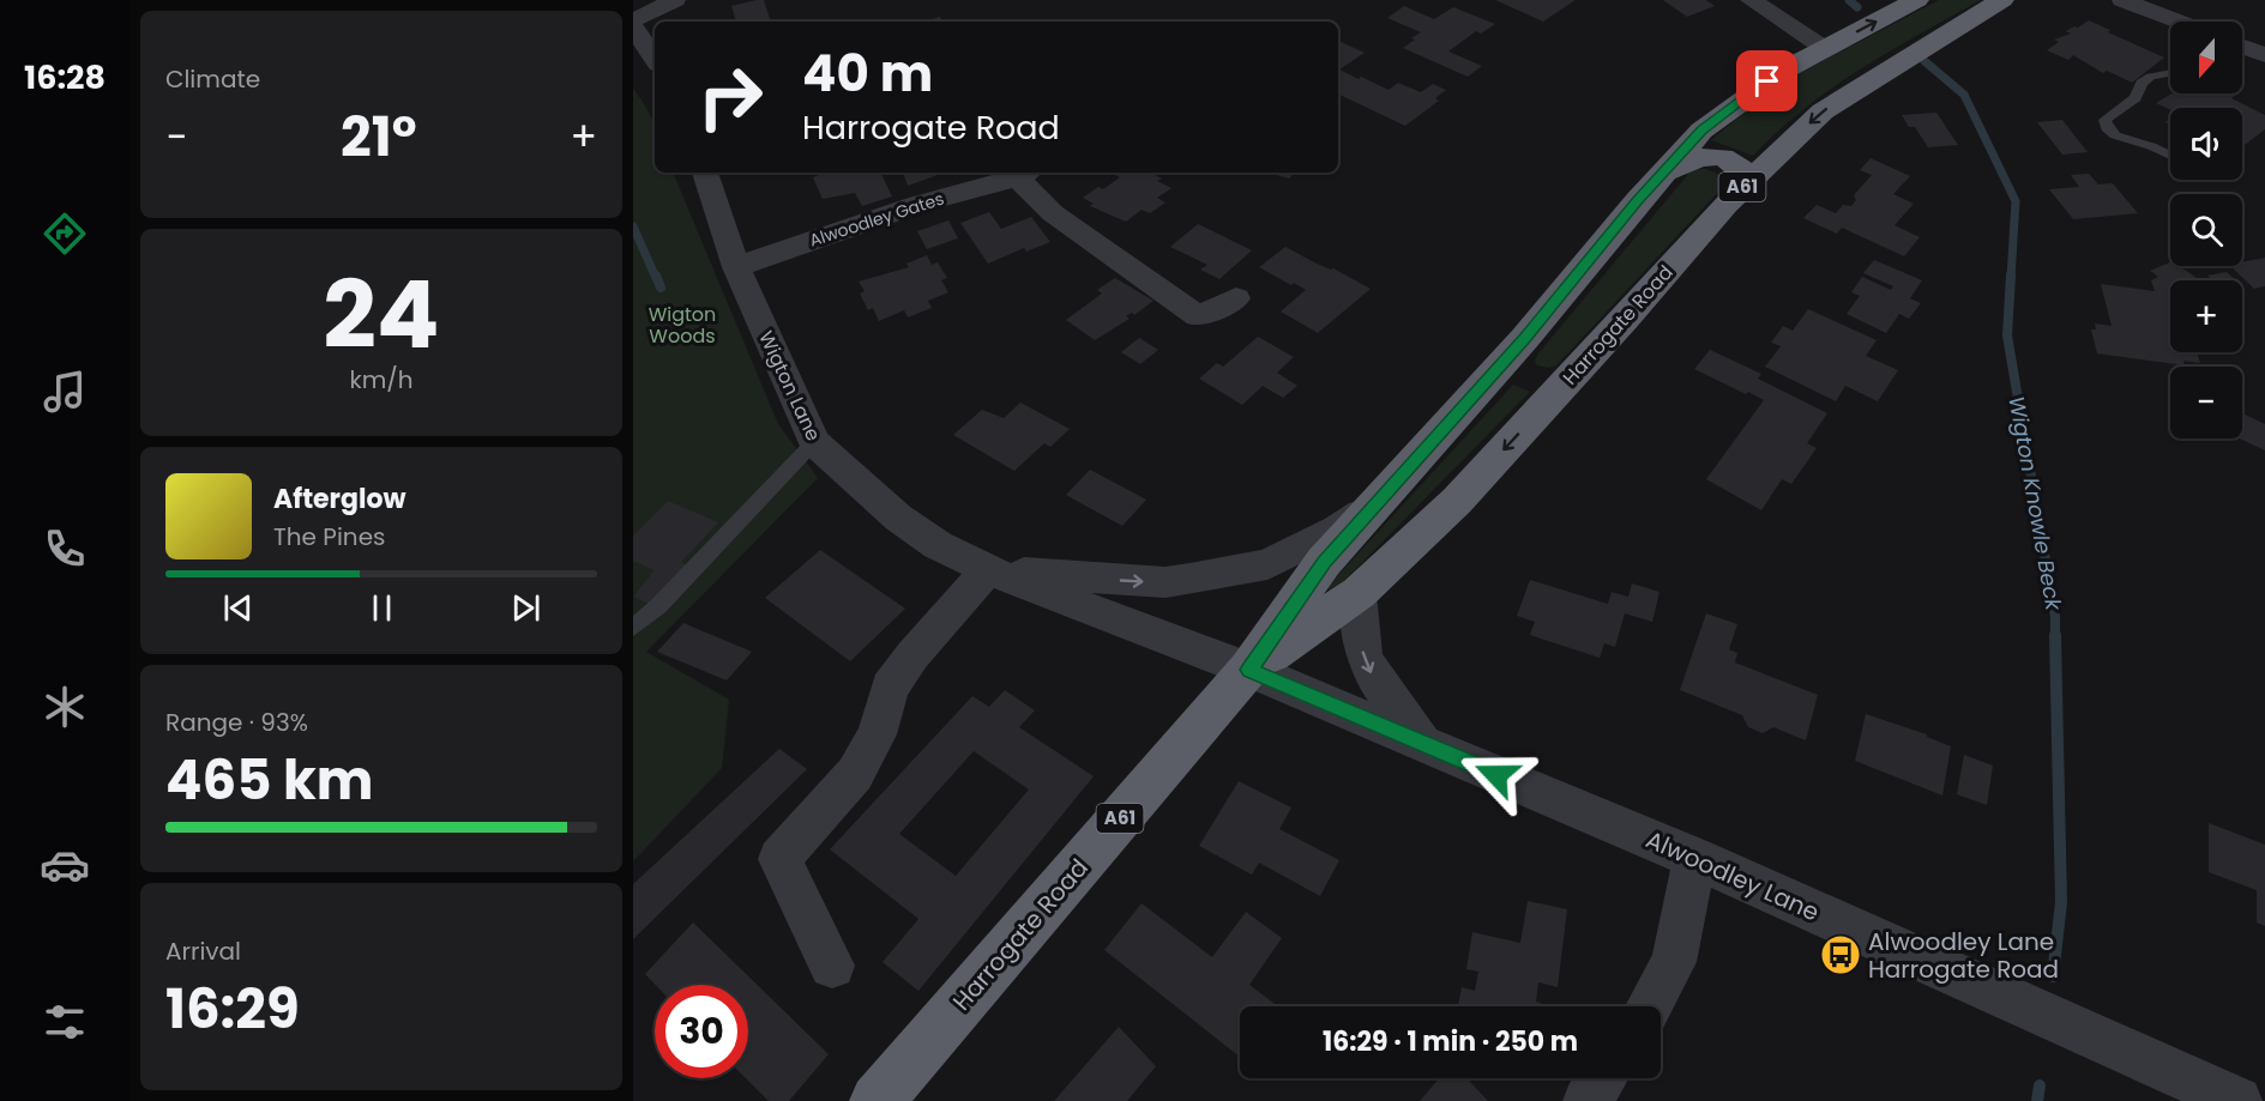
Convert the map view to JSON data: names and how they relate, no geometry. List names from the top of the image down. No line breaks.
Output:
{"streets":{"highway":["A61","Harrogate Road"],"street":["Alwoodley Gates","Wigton Lane","Alwoodley Lane"]},"crossings":[["A61","Harrogate Road"],["Alwoodley Gates","Wigton Lane"],["Harrogate Road","Wigton Lane"],["Harrogate Road","Alwoodley Lane"],["Wigton Lane","Alwoodley Lane"]],"water":["Wigton Knowle Beck"],"parks":["Wigton Woods"],"places":{"bus stop":["Alwoodley Lane Harrogate Road"]},"north":"bottom","page":{"tabs":"16:28","tile":["Climate",["24","km/h"],["Range · 93%","465 km"],["Arrival","16:29"]],"map_buttons":["+","−"],"turn":["40 m","Harrogate Road"],"heat":["−","21°","+"],"song":["Afterglow","The Pines"],"limit":"30","trip":"16:29 · 1 min · 250 m"}}
